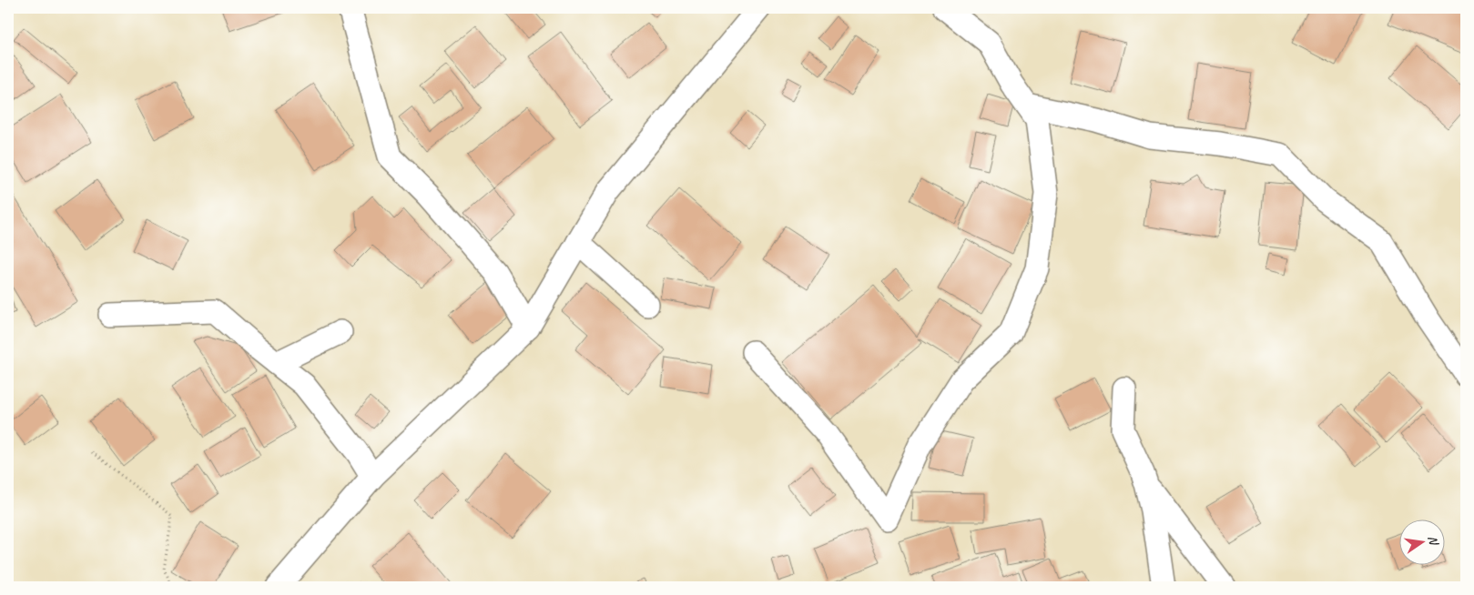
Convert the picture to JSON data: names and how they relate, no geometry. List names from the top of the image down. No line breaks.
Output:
{"north":"right"}
